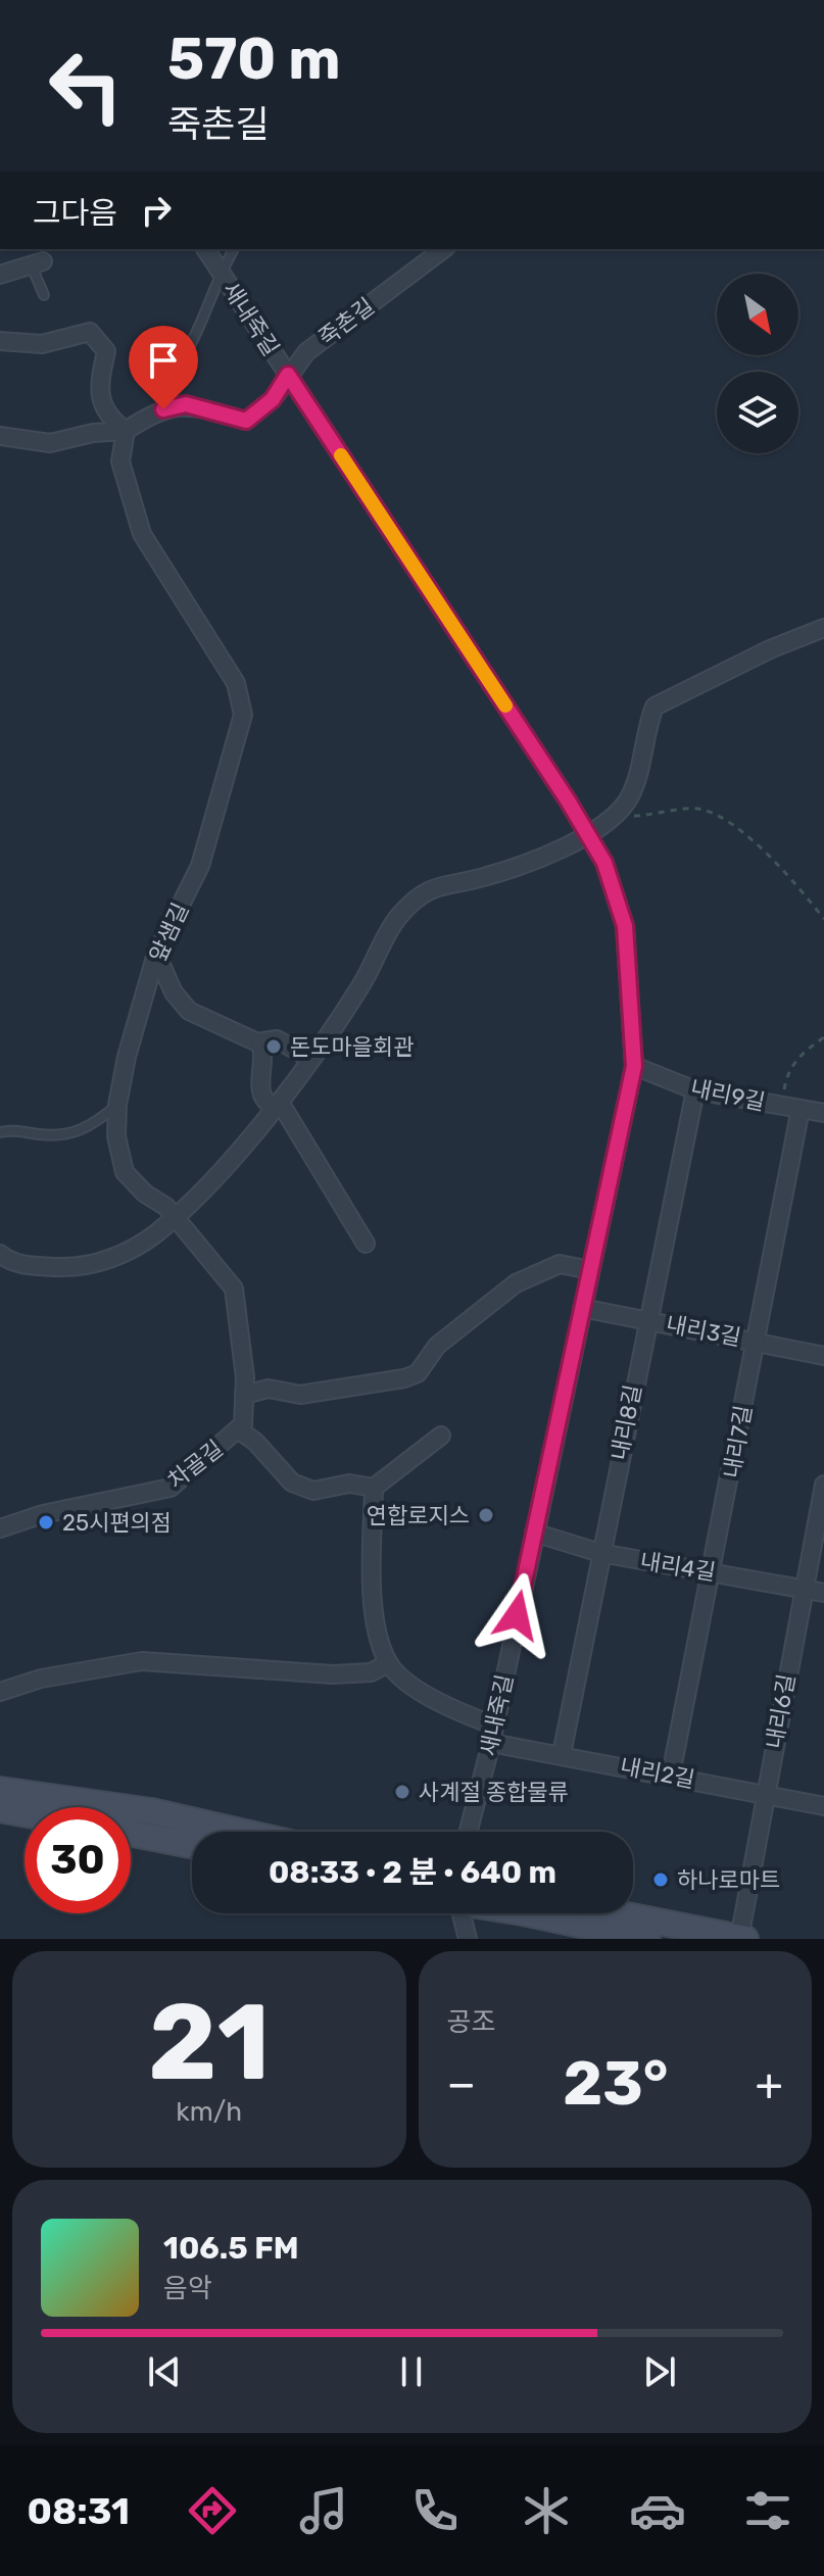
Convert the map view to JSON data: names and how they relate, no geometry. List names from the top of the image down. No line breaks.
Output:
{"streets":{"street":["새내죽길","죽촌길","앞샘길","내리9길","내리3길","내리8길","내리7길","차골길","내리4길","내리6길","내리2길"]},"crossings":[["새내죽길","죽촌길"],["새내죽길","내리9길"],["새내죽길","내리3길"],["새내죽길","내리4길"],["새내죽길","내리2길"],["죽촌길","앞샘길"],["앞샘길","차골길"],["내리9길","내리8길"],["내리9길","내리7길"],["내리3길","내리8길"],["내리3길","내리7길"],["내리8길","내리4길"],["내리8길","내리2길"],["내리7길","내리4길"],["내리7길","내리2길"],["내리4길","내리6길"],["내리6길","내리2길"]],"places":["돈도마을회관","연합로지스","25시편의점","사계절 종합물류","하나로마트"],"north":"bottom right","page":{"turn":["570 m","죽촌길"],"then":"그다음","limit":"30","trip":"08:33 · 2 분 · 640 m","tile":[["21","km/h"],"공조"],"heat":["−","23°","+"],"song":["106.5 FM","음악"],"tabs":"08:31"}}
